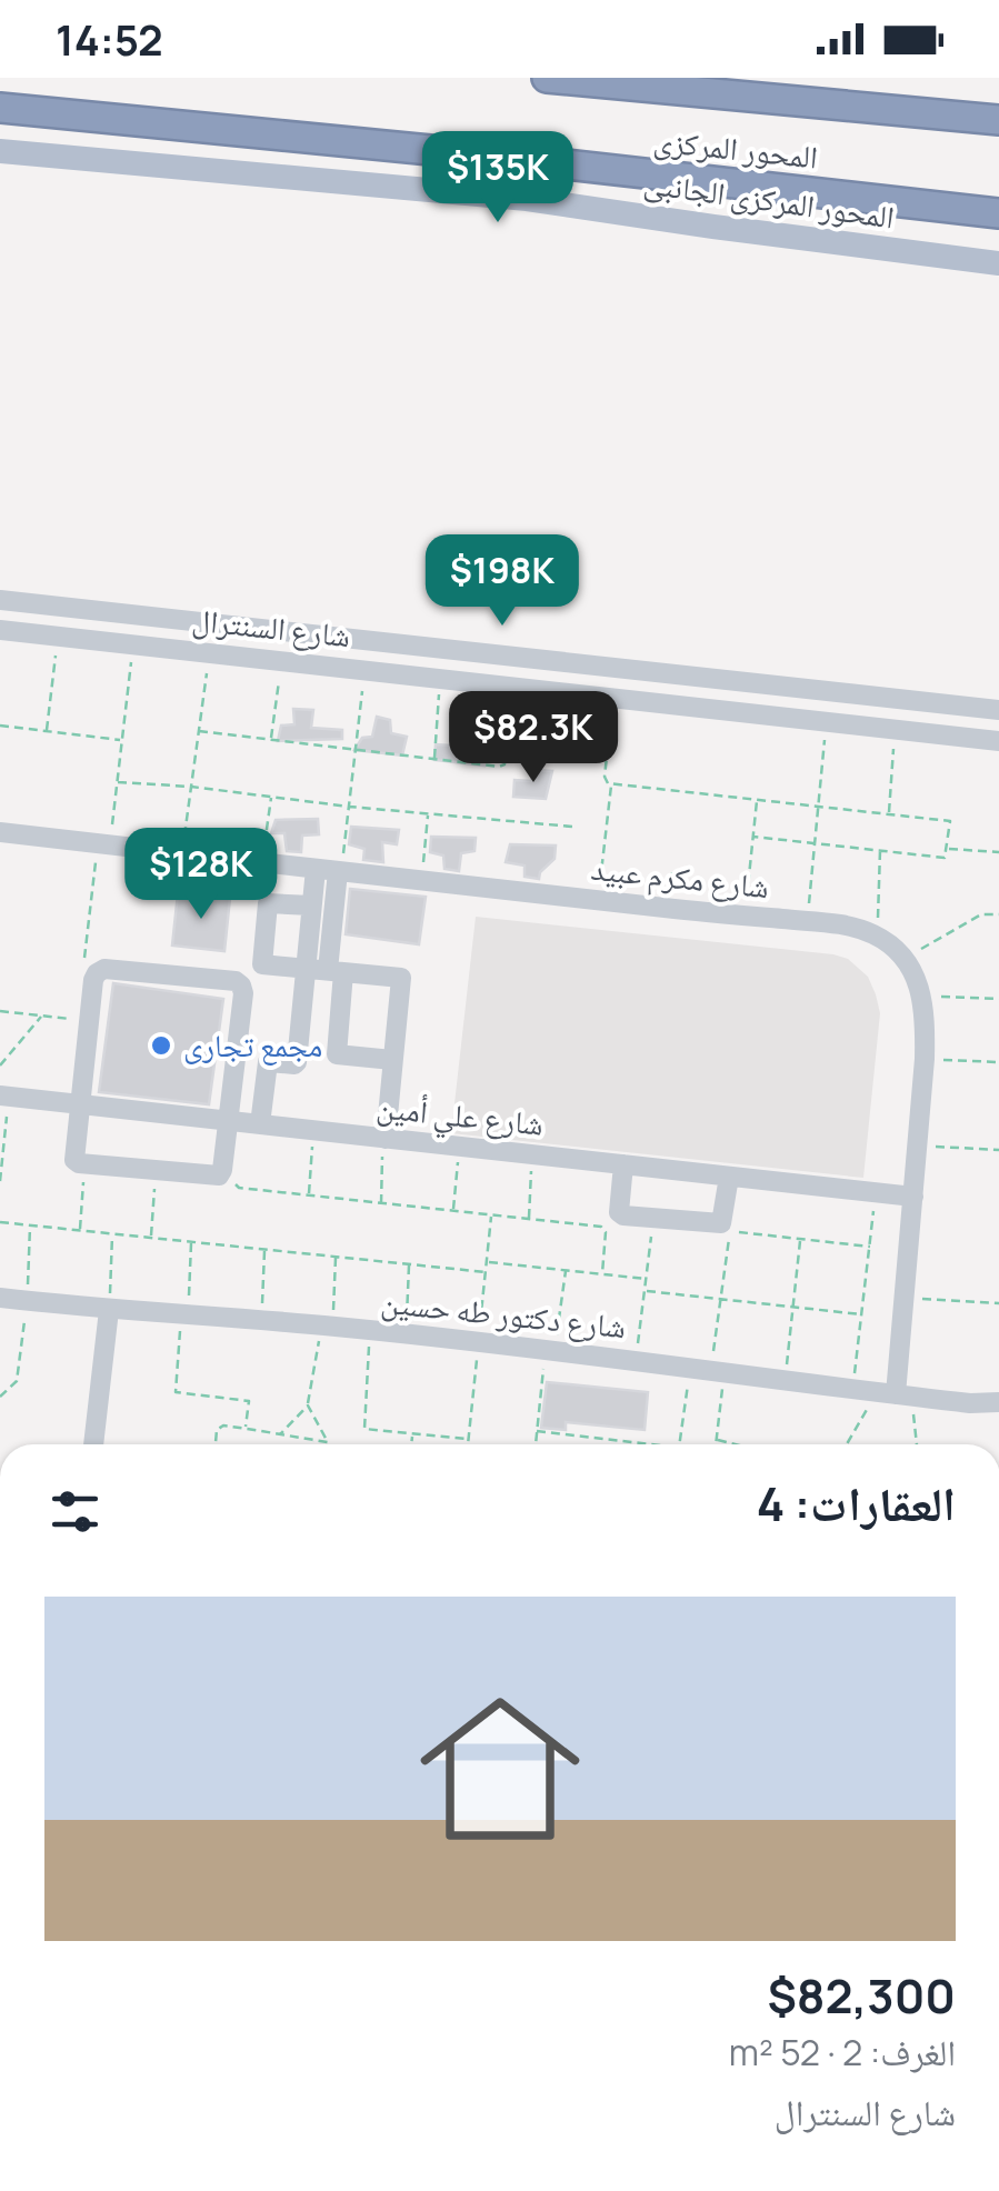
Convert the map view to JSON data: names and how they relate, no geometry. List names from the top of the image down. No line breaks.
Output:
{"streets":{"highway":["المحور المركزى"],"main road":["المحور المركزى الجانبى"],"street":["شارع السنترال","شارع مكرم عبيد","شارع علي أمين","شارع دكتور طه حسين"]},"crossings":[["شارع مكرم عبيد","شارع علي أمين"],["شارع مكرم عبيد","شارع دكتور طه حسين"]],"places":["مجمع تجارى"],"page":{"status":"14:52","price":["$135K","$198K","$82.3K","$128K"],"heading":"العقارات: 4","list":[{"name":"$82,300","note":"الغرف: 2 · 52 m² · شارع السنترال"}]}}
